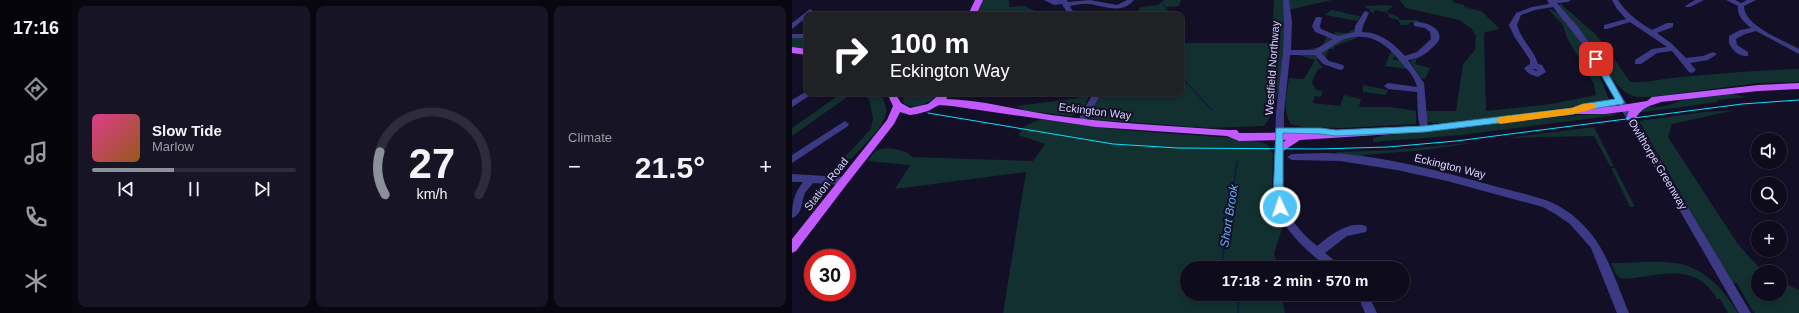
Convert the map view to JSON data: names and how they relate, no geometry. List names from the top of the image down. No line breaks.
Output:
{"streets":{"main road":["Eckington Way","Station Road"],"street":["Westfield Northway","Owlthorpe Greenway"]},"crossings":[["Westfield Northway","Eckington Way"],["Eckington Way","Owlthorpe Greenway"],["Eckington Way","Station Road"]],"water":["Short Brook"],"page":{"tabs":"17:16","tile":"Climate","turn":["100 m","Eckington Way"],"song":["Slow Tide","Marlow"],"map_buttons":["+","−"],"heat":["−","21.5°","+"],"limit":"30","trip":"17:18 · 2 min · 570 m","gauge":["27","km/h"]}}
